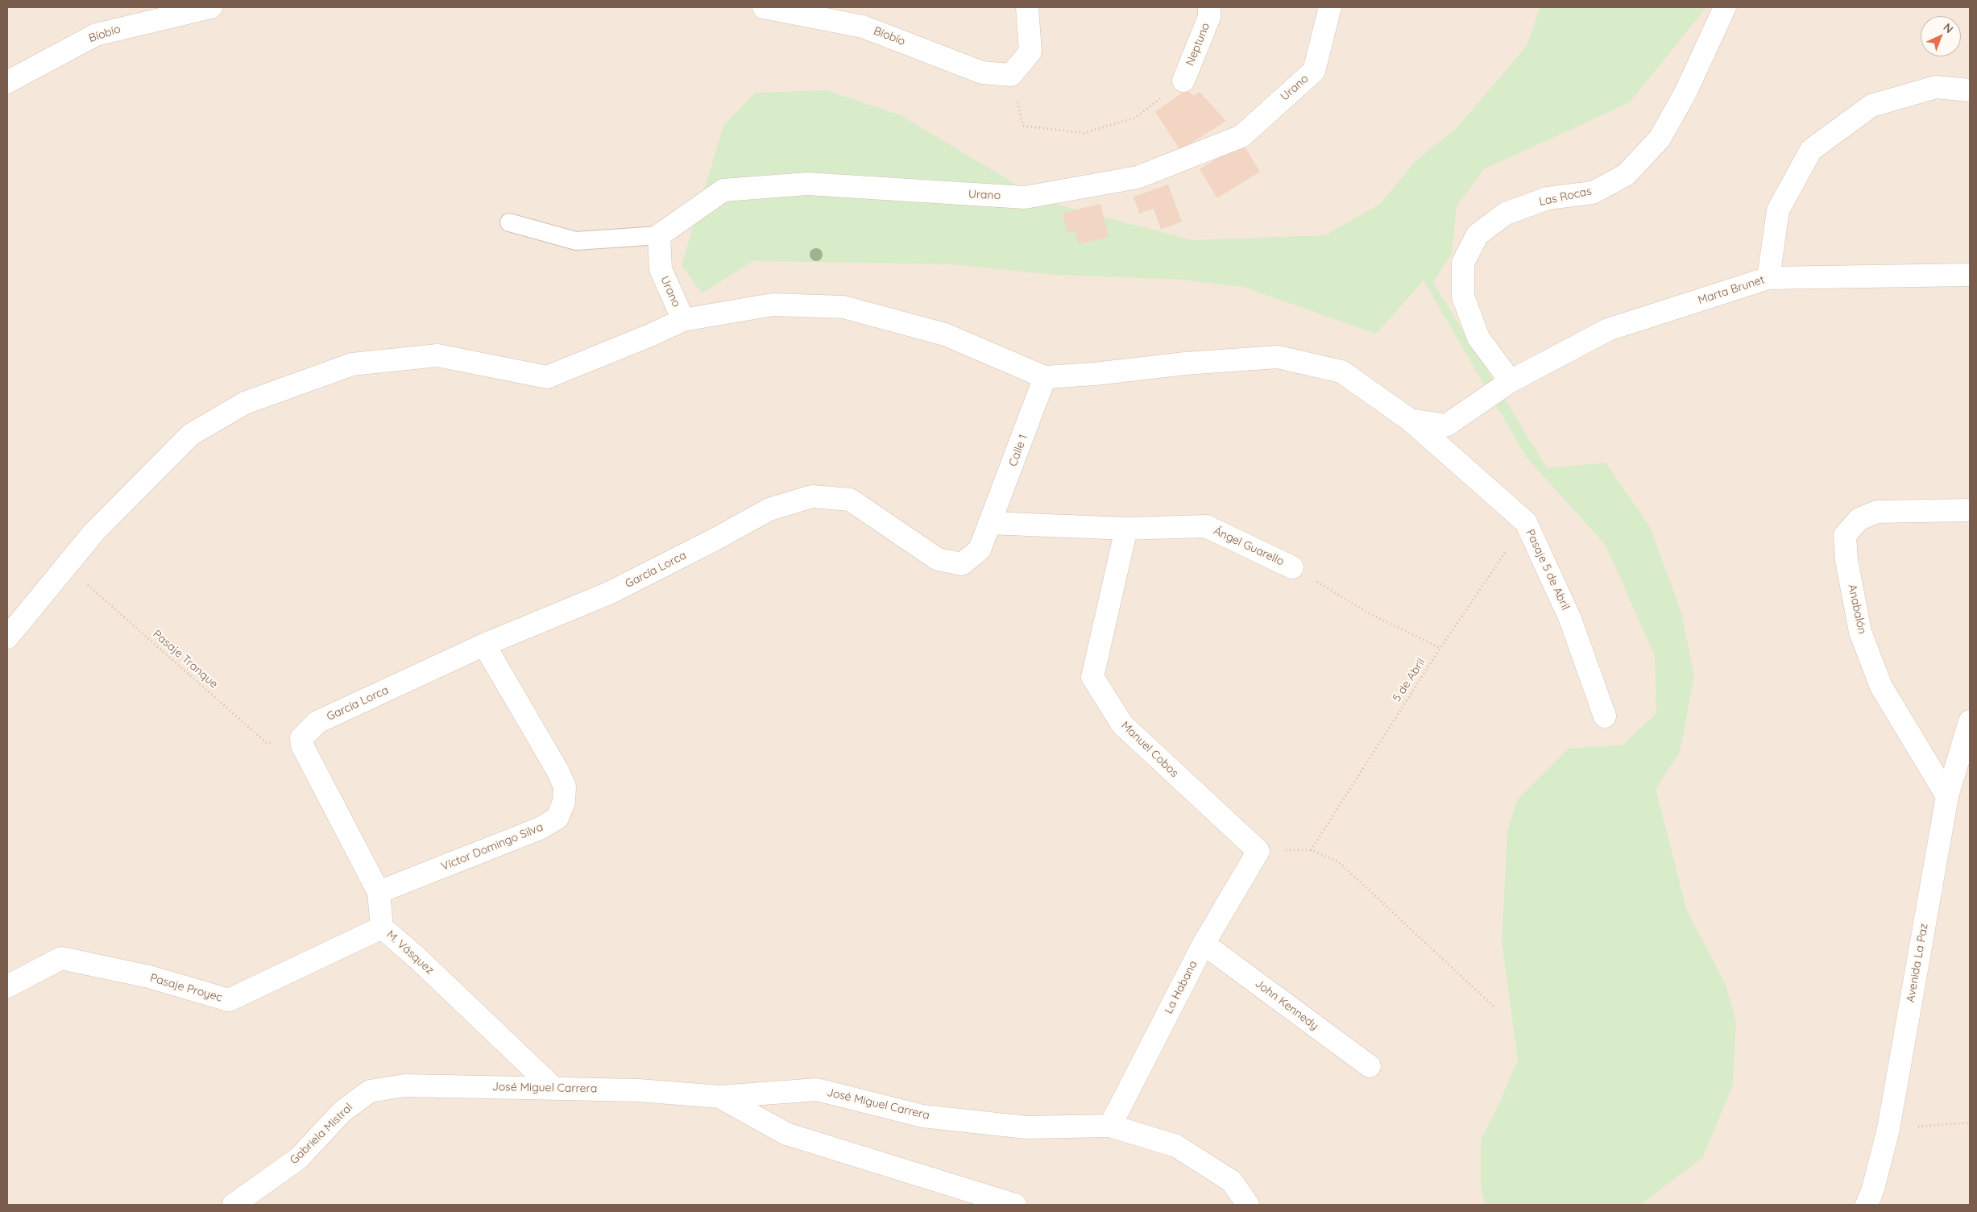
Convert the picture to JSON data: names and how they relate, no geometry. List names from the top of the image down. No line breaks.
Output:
{"streets":{"street":["Bíobío","Neptuno","Urano","Las Rocas","Marta Brunet","Calle 1","Ángel Guarello","García Lorca","Pasaje 5 de Abril","Anabalón","Manuel Cobos","Víctor Domingo Silva","M. Vásquez","Avenida La Paz","La Habana","Pasaje Proyec","John Kennedy","José Miguel Carrera","Gabriela Mistral"],"path":["Pasaje Tranque","5 de Abril"]},"crossings":[["Las Rocas","Marta Brunet"],["Marta Brunet","Pasaje 5 de Abril"],["Calle 1","Ángel Guarello"],["Calle 1","García Lorca"],["Calle 1","Pasaje 5 de Abril"],["Ángel Guarello","García Lorca"],["Ángel Guarello","5 de Abril"],["Ángel Guarello","Manuel Cobos"],["García Lorca","Pasaje Tranque"],["García Lorca","Víctor Domingo Silva"],["García Lorca","M. Vásquez"],["Pasaje 5 de Abril","5 de Abril"],["Anabalón","Avenida La Paz"],["Pasaje Tranque","M. Vásquez"],["Manuel Cobos","La Habana"],["Víctor Domingo Silva","M. Vásquez"],["M. Vásquez","Pasaje Proyec"],["M. Vásquez","José Miguel Carrera"],["La Habana","John Kennedy"],["La Habana","José Miguel Carrera"],["José Miguel Carrera","Gabriela Mistral"]],"north":"top right"}
